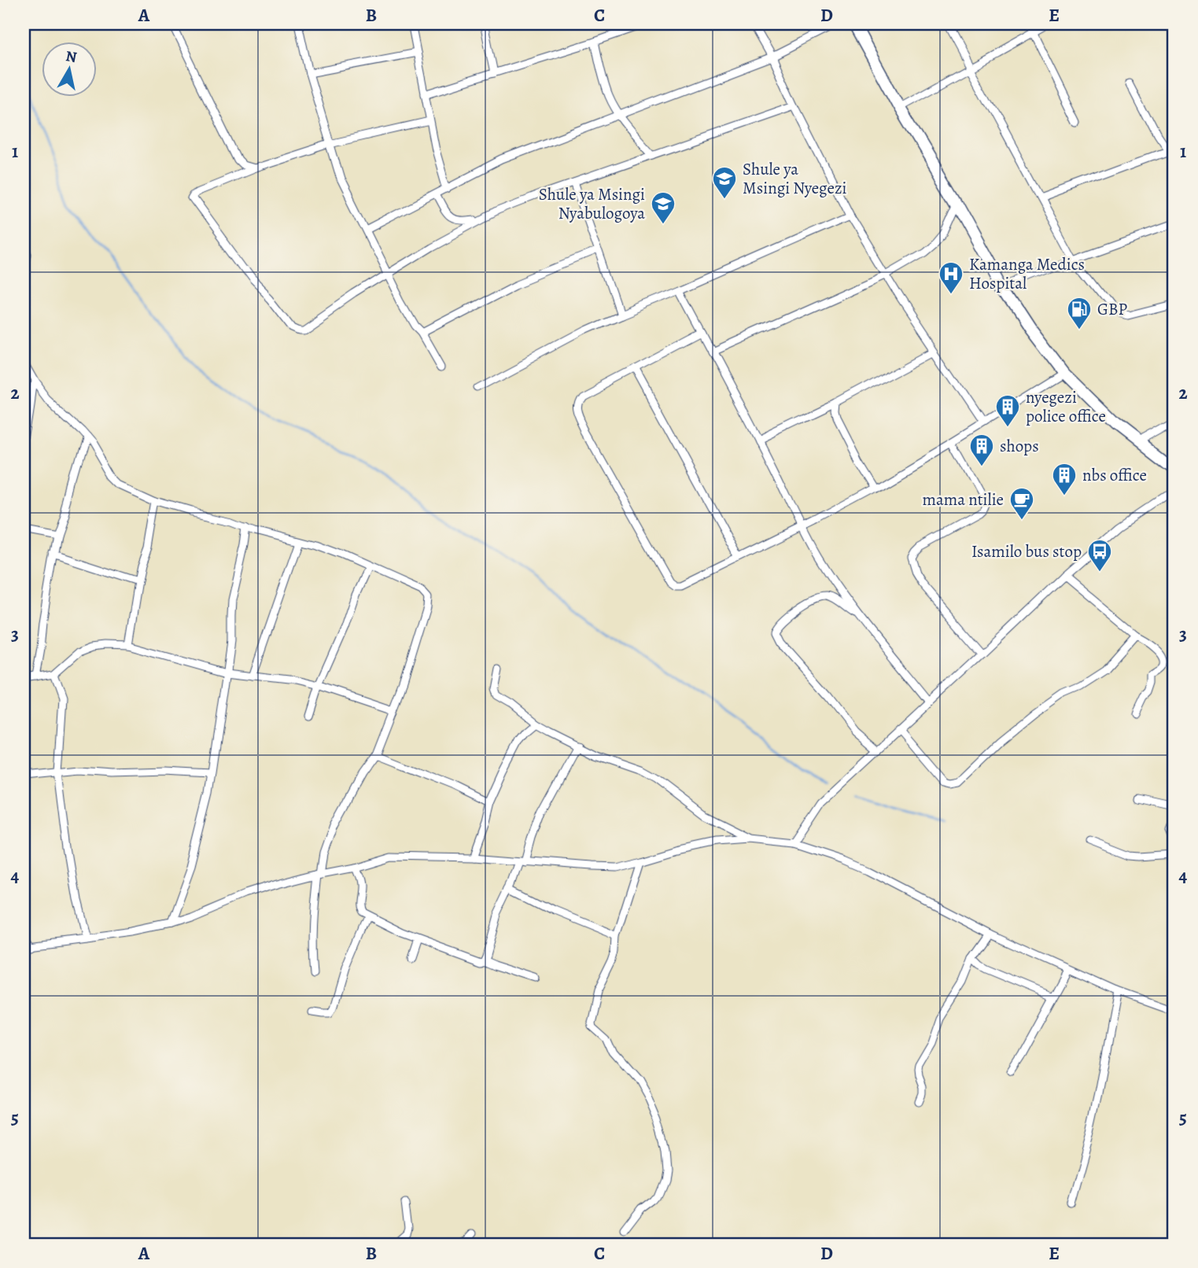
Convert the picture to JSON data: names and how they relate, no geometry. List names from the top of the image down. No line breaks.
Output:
{"places":{"school or university":["Shule ya Msingi Nyegezi","Shule ya Msingi Nyabulogoya"],"hospital":["Kamanga Medics Hospital"],"fuel station":["GBP"],"building":["nyegezi police office","shops","nbs office"],"cafe":["mama ntilie"],"bus stop":["Isamilo bus stop"]},"north":"top","grid":{"columns":["A","B","C","D","E"],"rows":["1","2","3","4","5"]}}
